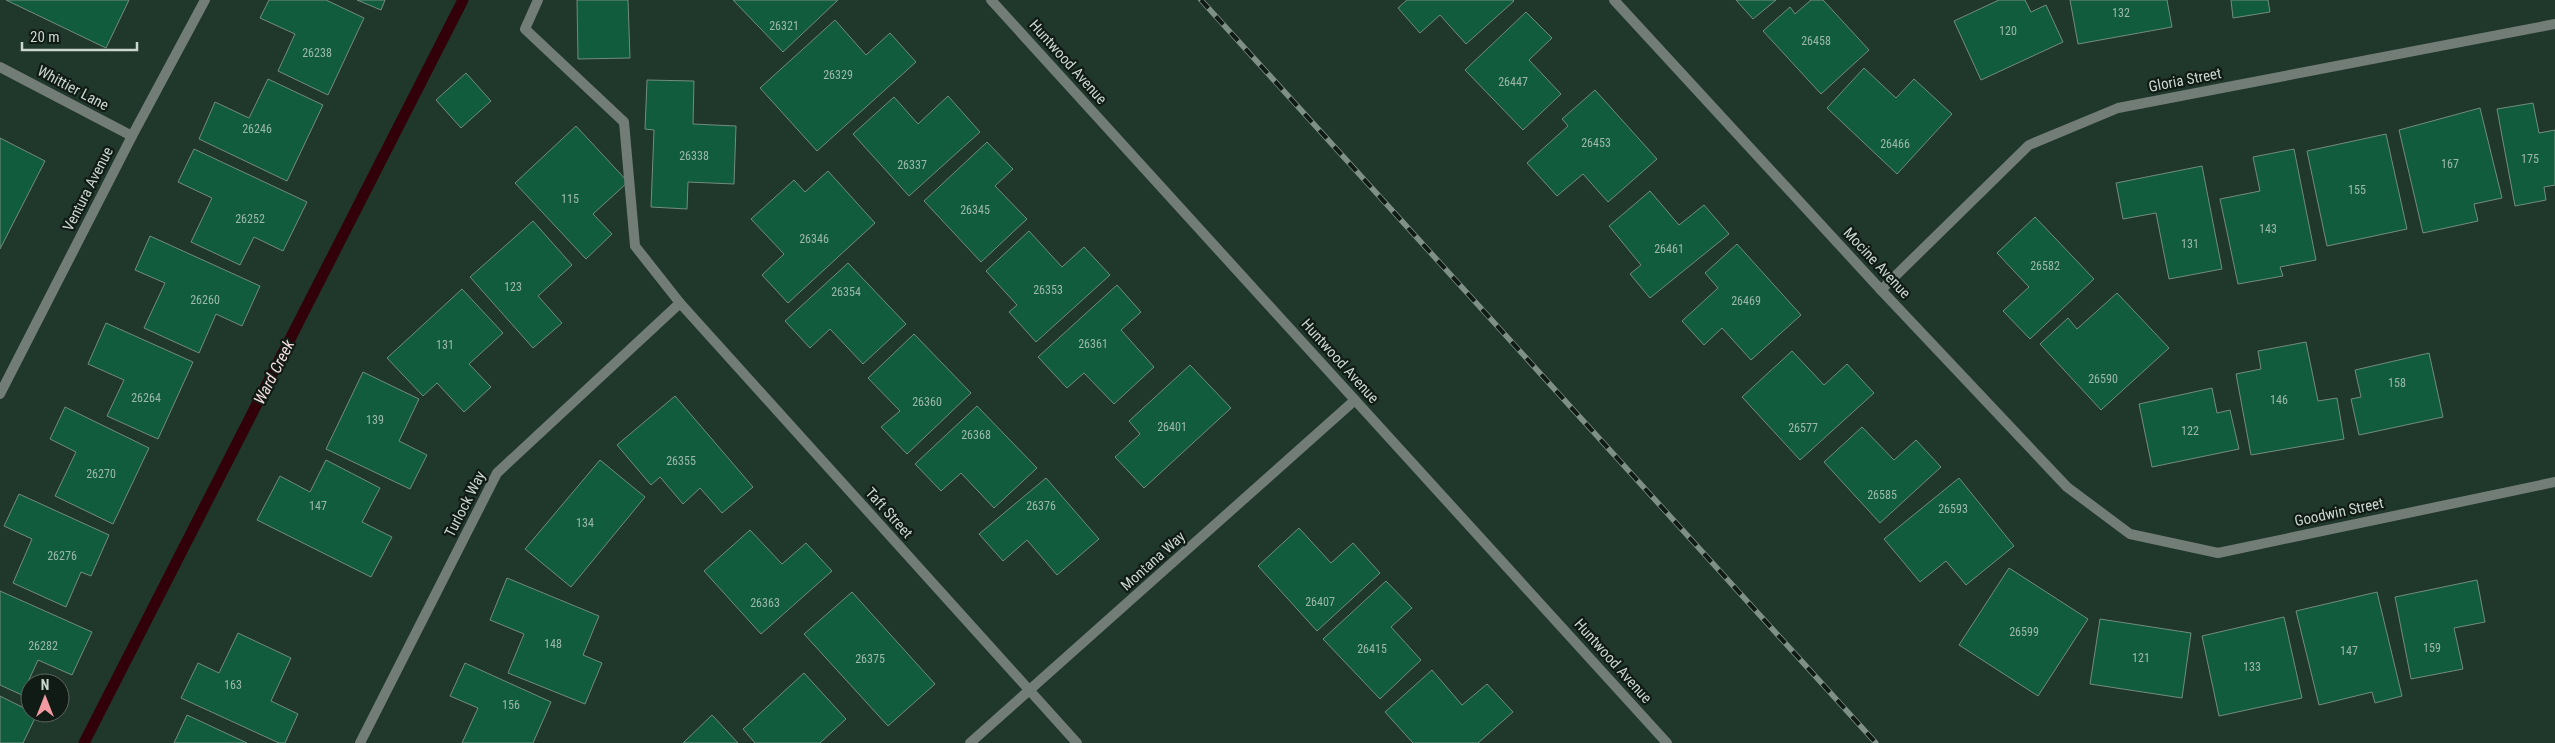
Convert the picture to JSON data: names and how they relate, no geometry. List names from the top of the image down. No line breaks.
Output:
{"streets":{"street":["Huntwood Avenue","Gloria Street","Whittier Lane","Ventura Avenue","Mocine Avenue","Turlock Way","Goodwin Street","Taft Street","Montana Way"]},"crossings":[["Huntwood Avenue","Montana Way"],["Gloria Street","Mocine Avenue"],["Whittier Lane","Ventura Avenue"],["Mocine Avenue","Goodwin Street"],["Turlock Way","Taft Street"],["Taft Street","Montana Way"]],"water":["Ward Creek"],"house_numbers":["132","26321","120","26458","26238","26329","26447","26246","26453","26466","26338","175","167","26337","155","115","26345","26252","143","26346","131","26461","26582","123","26353","26354","26260","26469","26361","131","26590","158","26264","146","26360","139","26401","26577","122","26368","26355","26270","26585","147","26376","26593","134","26276","26407","26363","26599","148","26282","159","26415","147","121","26375","133","163","156"],"scale_bar":"20 m","north":"top"}
